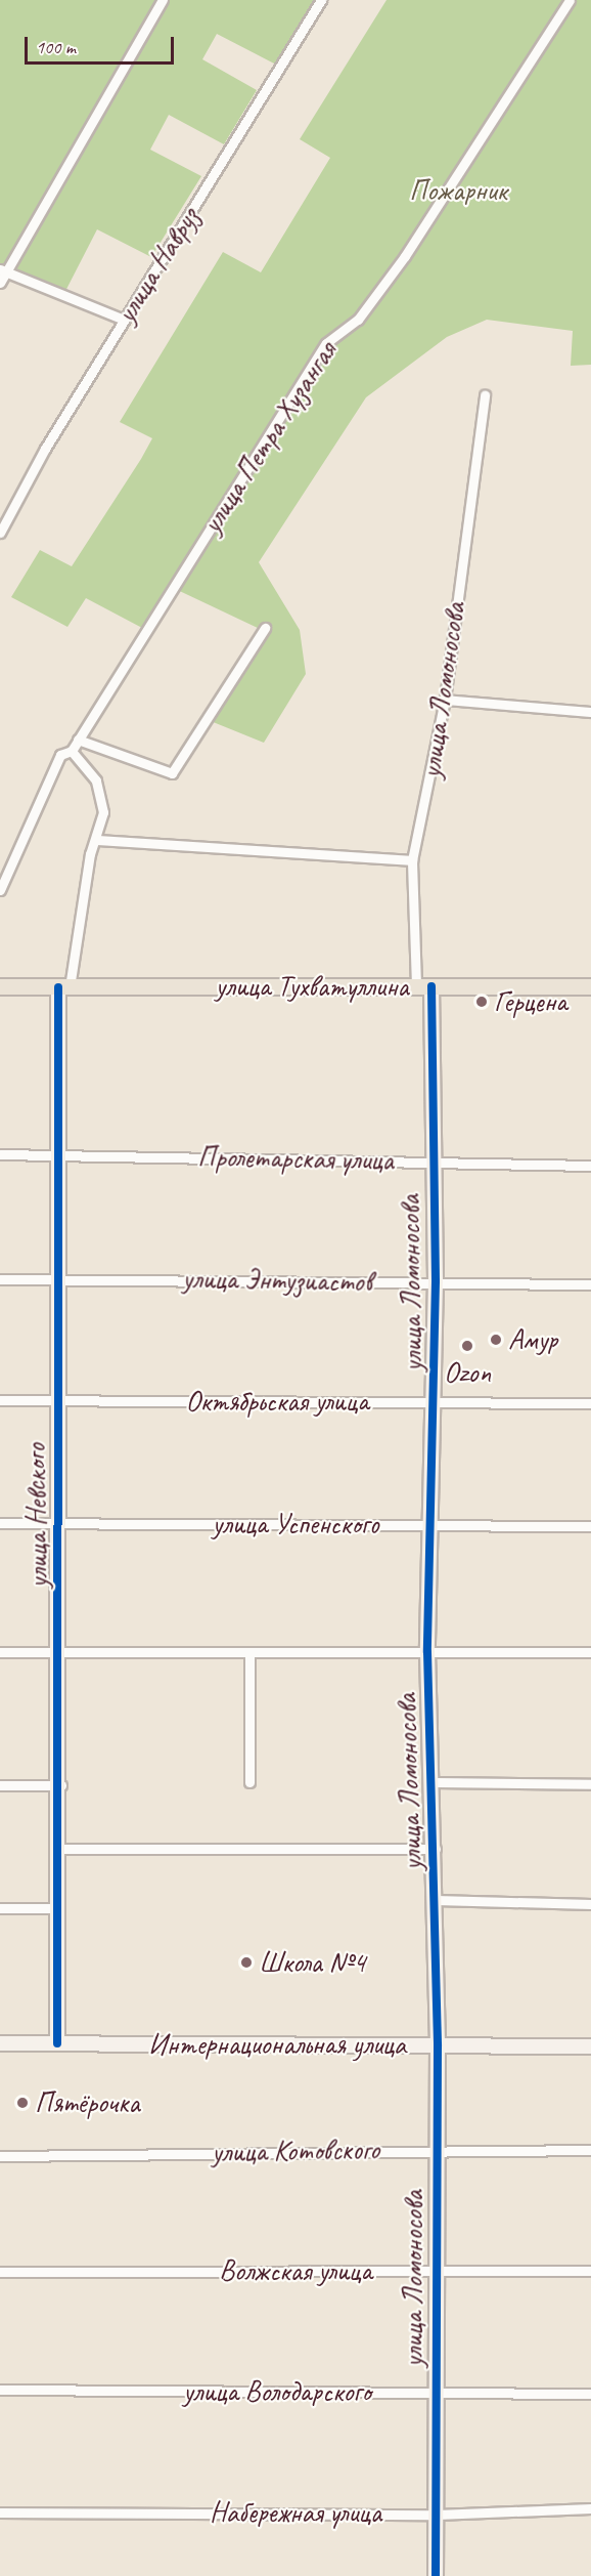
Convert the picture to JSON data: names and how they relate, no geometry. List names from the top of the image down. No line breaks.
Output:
{"streets":{"main road":["улица Тухватуллина"],"street":["улица Навруз","улица Петра Хузангая","улица Ломоносова","Пролетарская улица","улица Энтузиастов","Октябрьская улица","улица Невского","улица Успенского","Интернациональная улица","улица Котовского","Волжская улица","улица Володарского","Набережная улица"]},"crossings":[["улица Ломоносова","улица Тухватуллина"],["улица Ломоносова","Пролетарская улица"],["улица Ломоносова","улица Энтузиастов"],["улица Ломоносова","Октябрьская улица"],["улица Ломоносова","улица Успенского"],["улица Ломоносова","Интернациональная улица"],["улица Ломоносова","улица Котовского"],["улица Ломоносова","Волжская улица"],["улица Ломоносова","улица Володарского"],["улица Ломоносова","Набережная улица"],["улица Тухватуллина","улица Невского"],["Пролетарская улица","улица Невского"],["улица Энтузиастов","улица Невского"],["Октябрьская улица","улица Невского"],["улица Невского","улица Успенского"],["улица Невского","Интернациональная улица"]],"parks":["Пожарник"],"places":["Герцена","Амур","Ozon","Школа №4","Пятёрочка"],"scale_bar":"100 m"}
